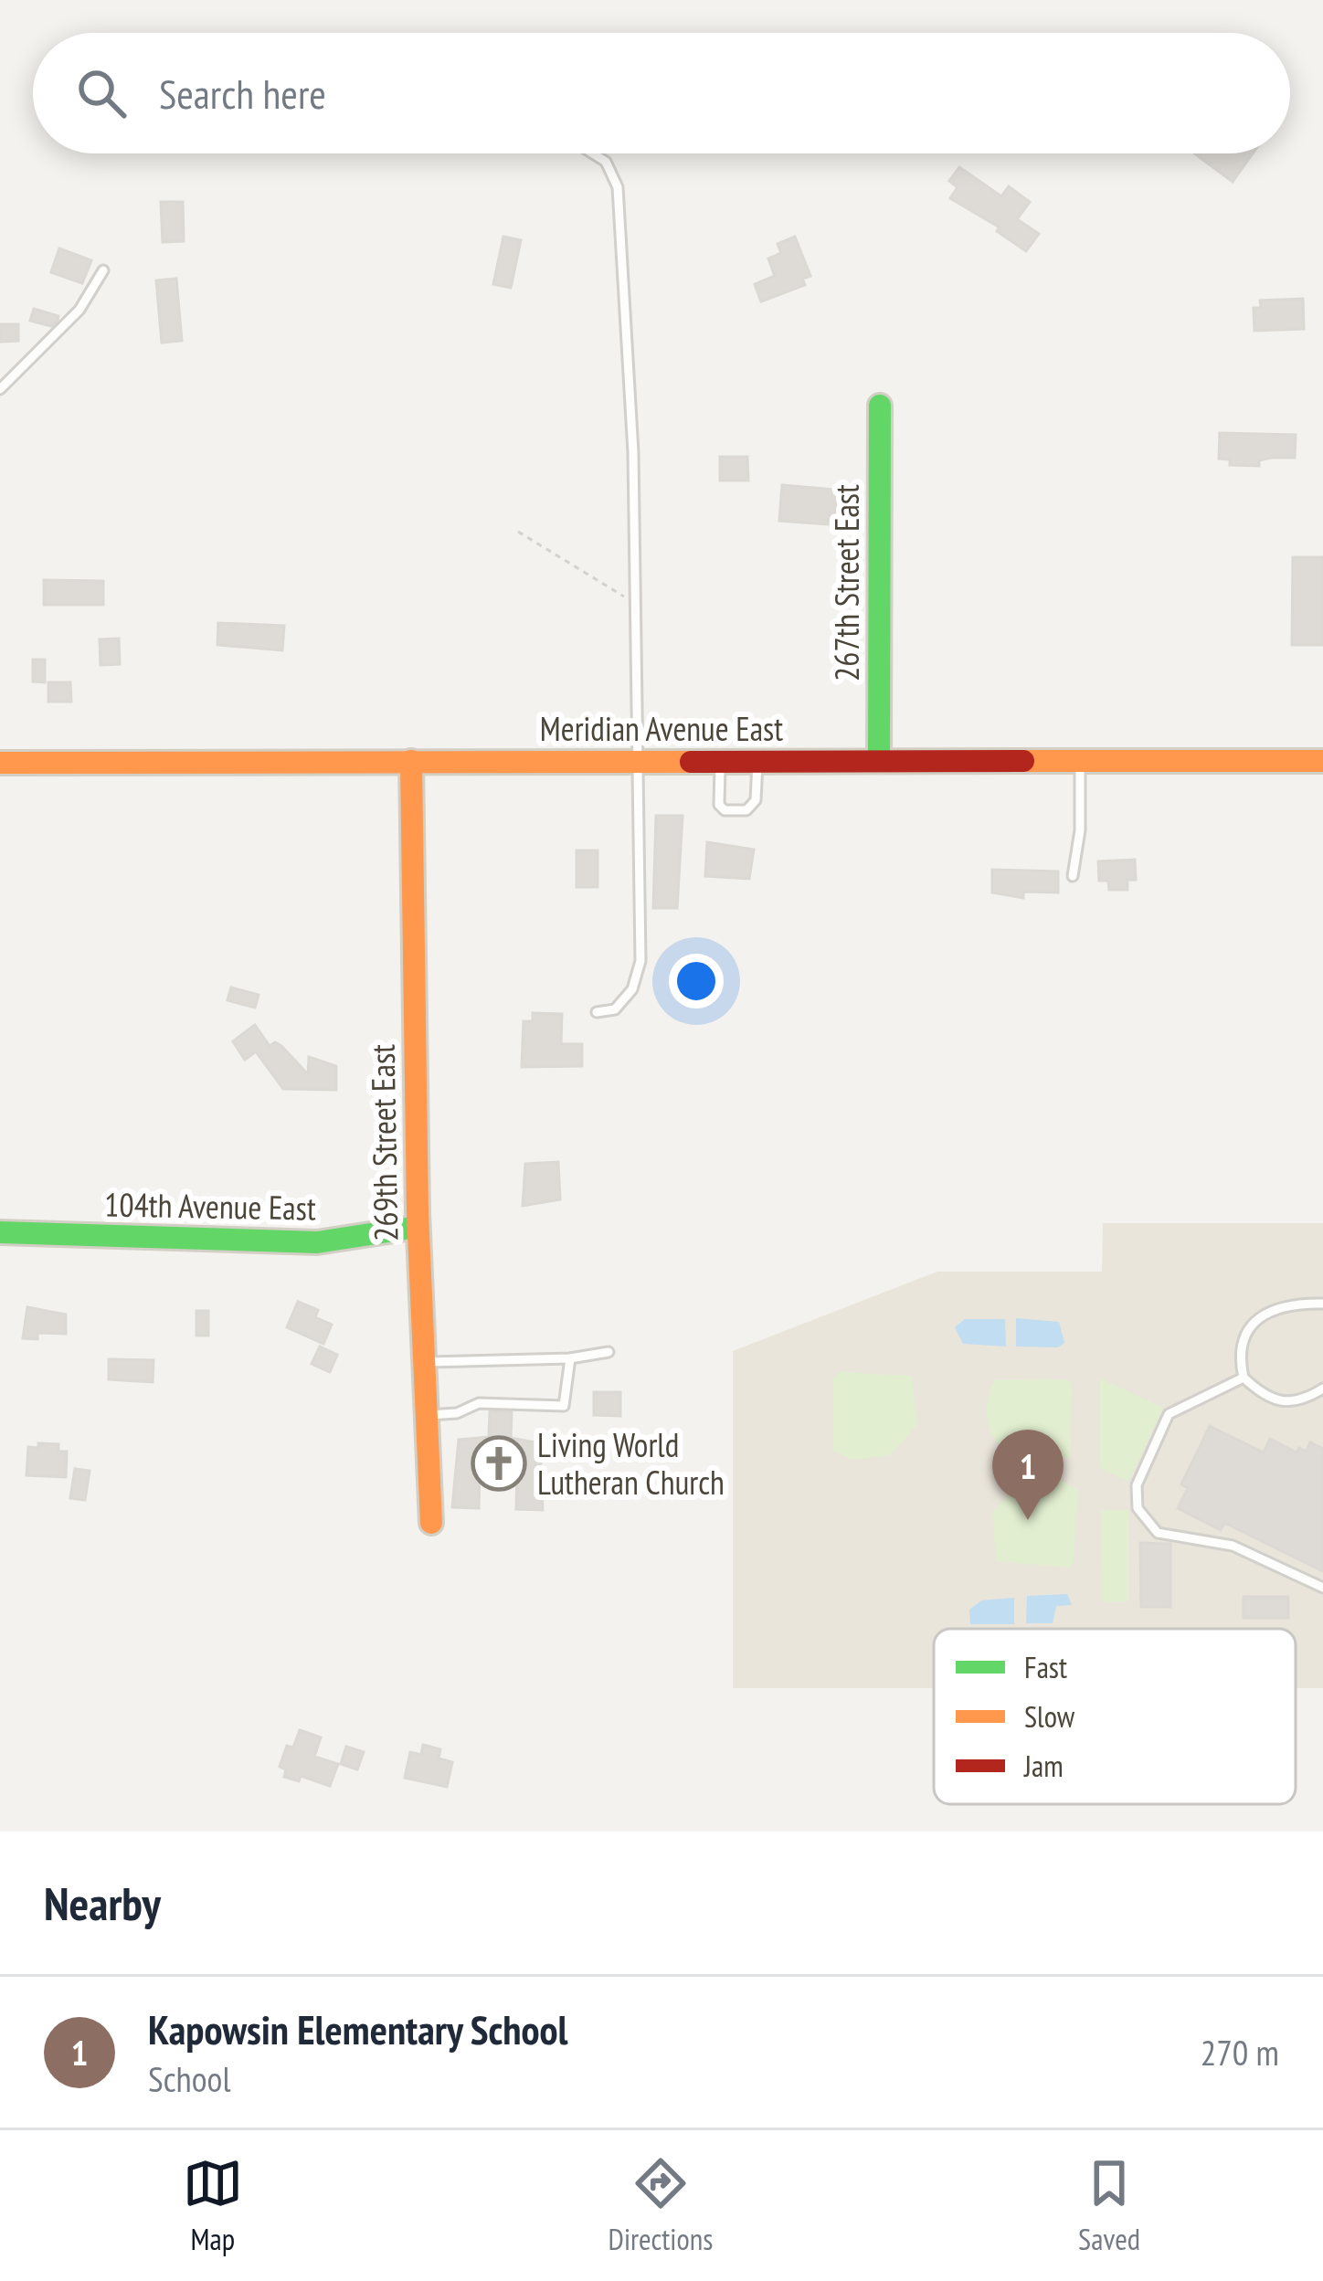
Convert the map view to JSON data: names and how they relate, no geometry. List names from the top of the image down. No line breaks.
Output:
{"streets":{"street":["267th Street East","Meridian Avenue East","269th Street East","104th Avenue East"]},"crossings":[["267th Street East","Meridian Avenue East"],["Meridian Avenue East","269th Street East"],["269th Street East","104th Avenue East"]],"places":{"church":["Living World Lutheran Church"]},"legend":["Fast","Slow","Jam"],"page":{"search":"Search here","pins":"1","heading":"Nearby","list":[{"mark":"1","name":"Kapowsin Elementary School","note":"School","value":"270 m"}],"nav":["Map","Directions","Saved"]}}
